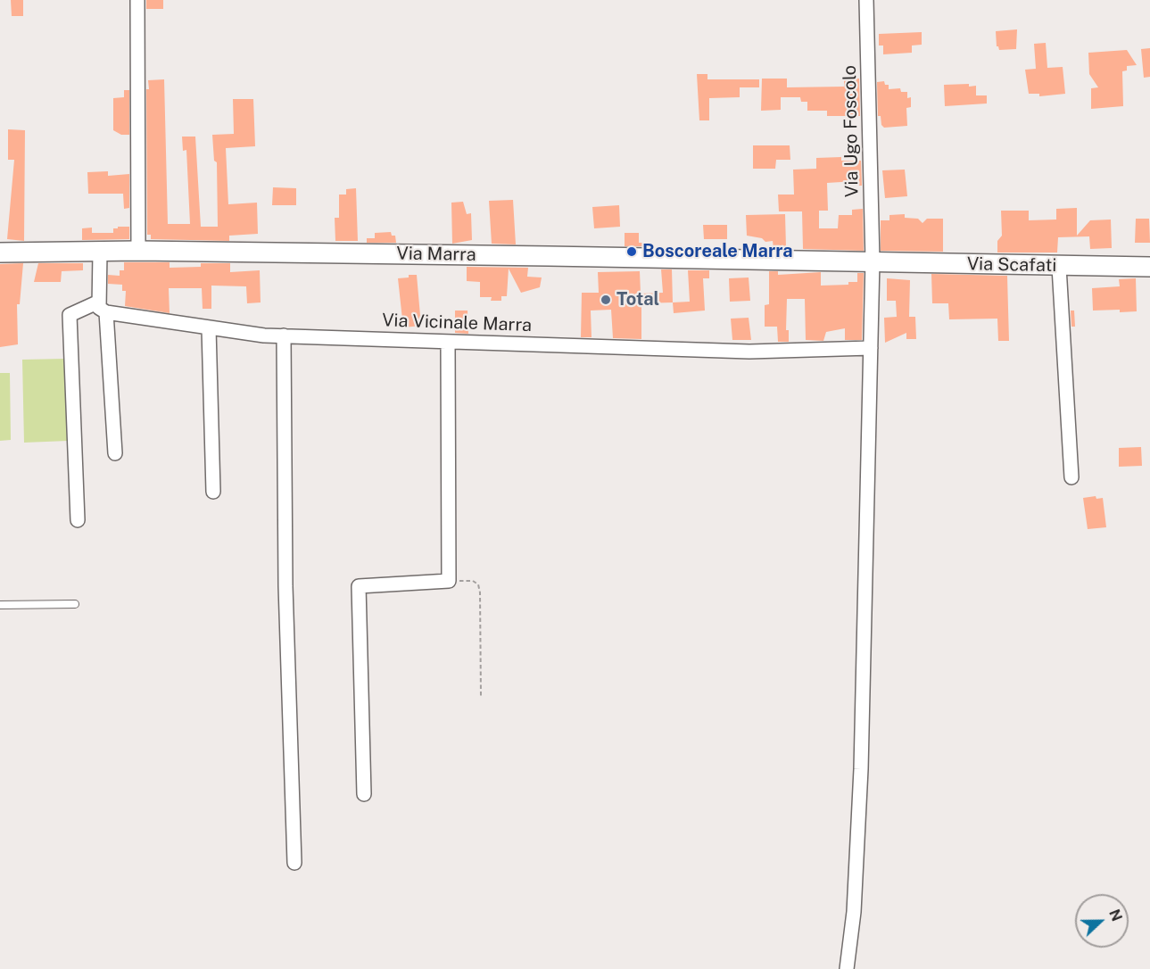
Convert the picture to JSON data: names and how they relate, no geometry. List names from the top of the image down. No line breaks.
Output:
{"streets":{"main road":["Via Marra","Via Scafati"],"street":["Via Ugo Foscolo","Via Vicinale Marra"]},"crossings":[["Via Ugo Foscolo","Via Marra"],["Via Ugo Foscolo","Via Scafati"],["Via Ugo Foscolo","Via Vicinale Marra"],["Via Marra","Via Scafati"]],"places":["Boscoreale Marra","Total"],"north":"right"}
